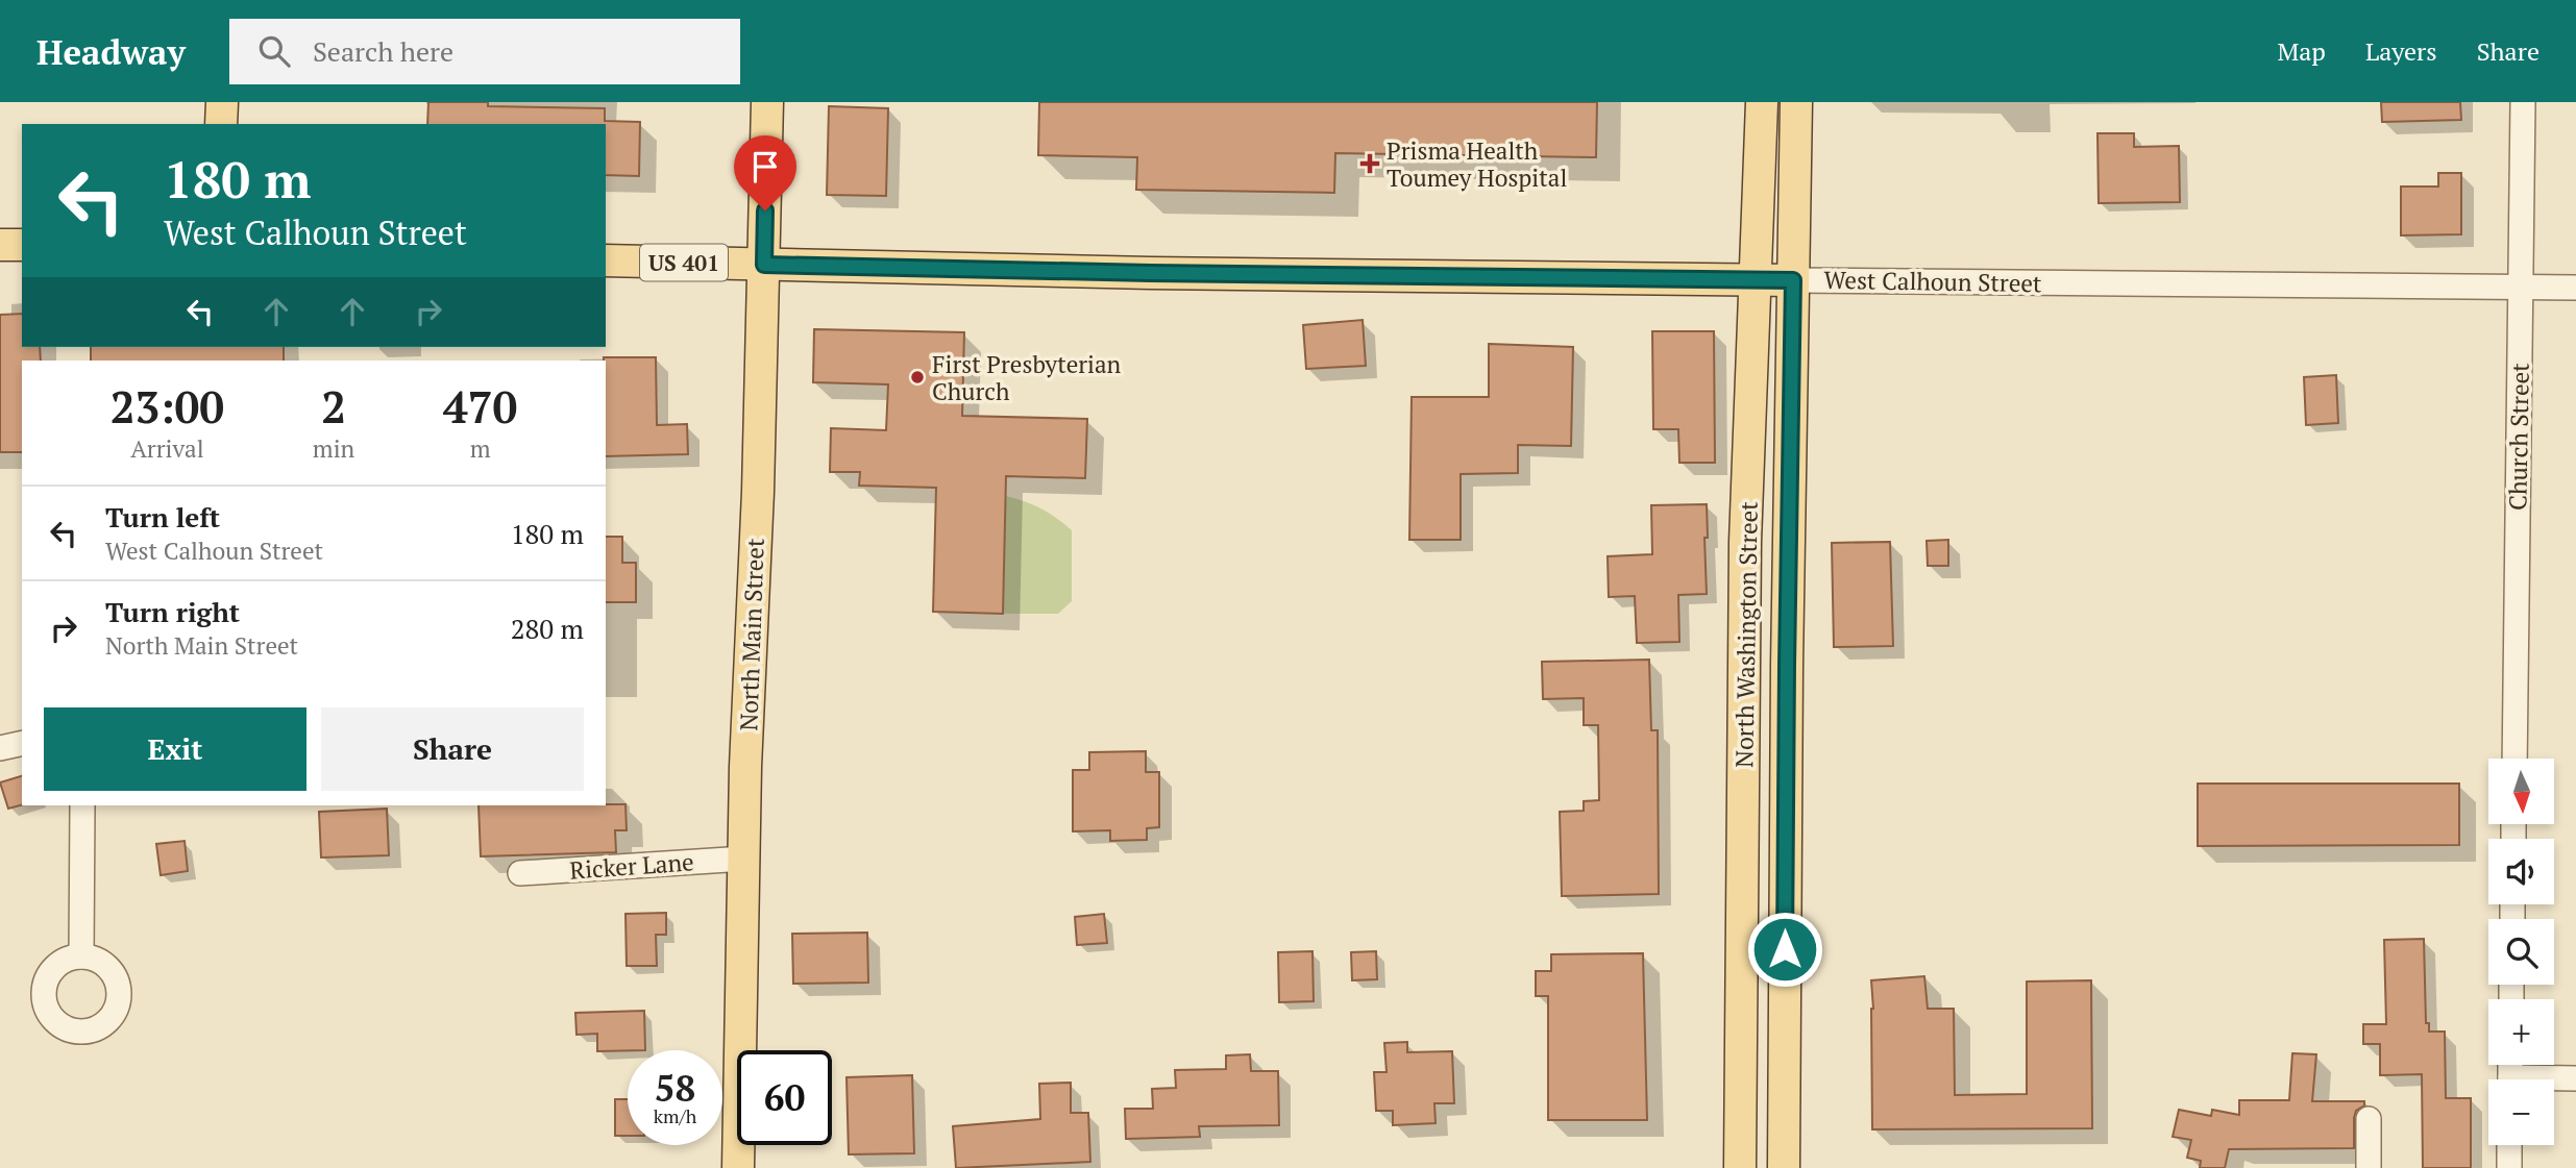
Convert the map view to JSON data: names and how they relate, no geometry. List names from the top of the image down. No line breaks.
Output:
{"streets":{"main road":["US 401","West Calhoun Street","North Main Street","North Washington Street"],"street":["Church Street","Ricker Lane"]},"crossings":[["US 401","West Calhoun Street"],["US 401","North Main Street"],["West Calhoun Street","Church Street"],["West Calhoun Street","North Main Street"],["West Calhoun Street","North Washington Street"],["North Main Street","Ricker Lane"]],"places":{"health":["Prisma Health Toumey Hospital"],"other":["First Presbyterian Church"]},"north":"bottom","page":{"header":"Headway","search":"Search here","nav":["Map","Layers","Share"],"turn":["180 m","West Calhoun Street"],"eta":["23:00","Arrival","2","min","470","m"],"list":[{"name":"Turn left","note":"West Calhoun Street","value":"180 m"},{"name":"Turn right","note":"North Main Street","value":"280 m"}],"buttons":["Exit","Share"],"map_buttons":["+","−"],"speed":"58 km/h","limit":"60"}}
